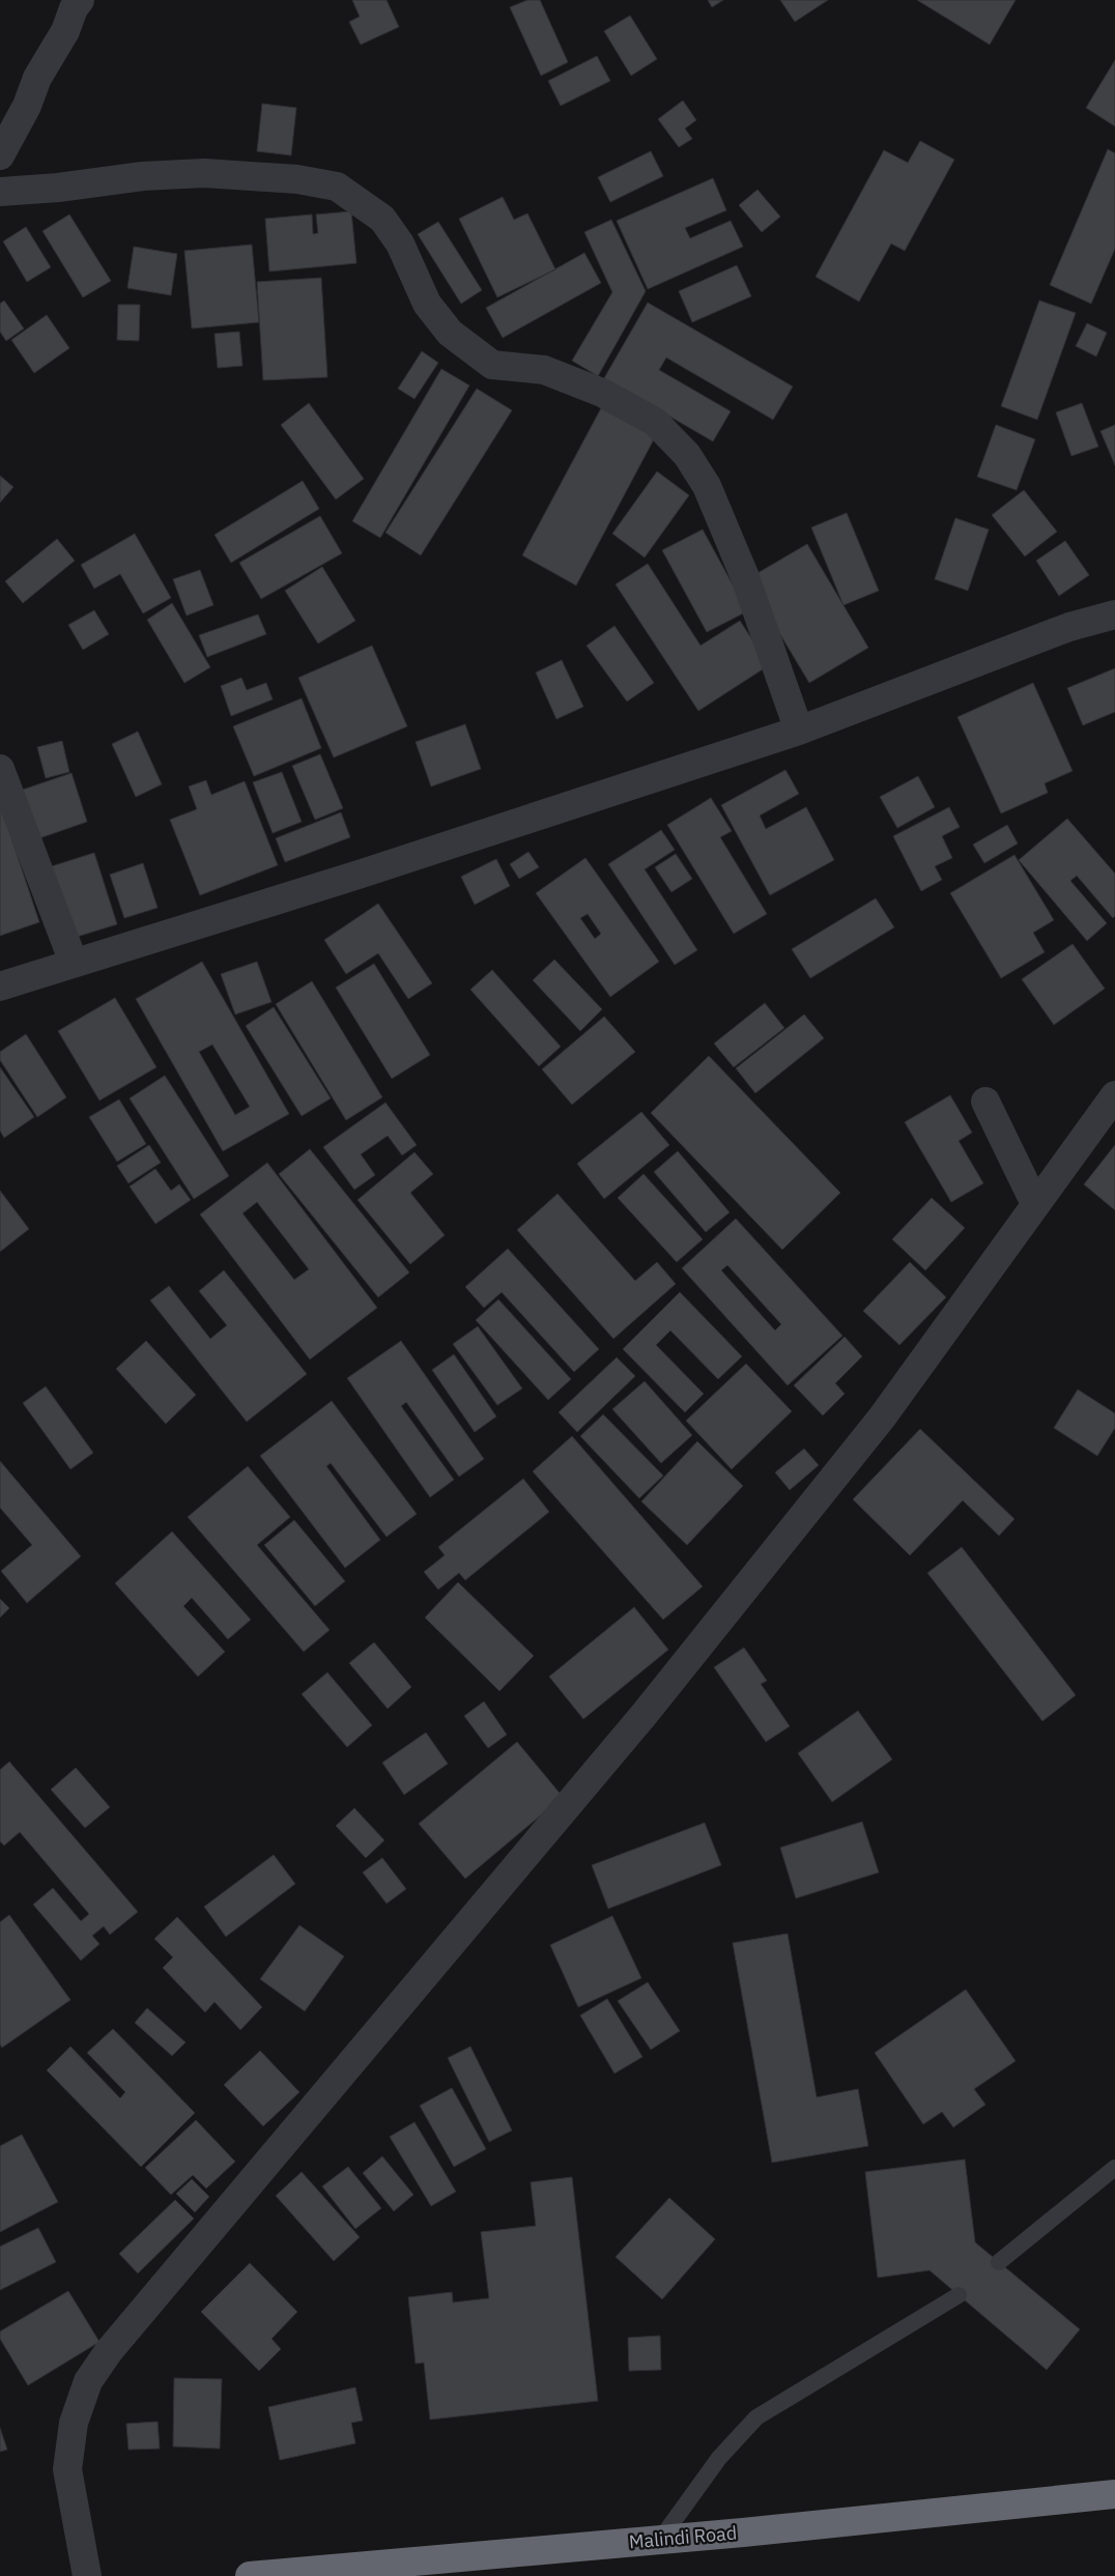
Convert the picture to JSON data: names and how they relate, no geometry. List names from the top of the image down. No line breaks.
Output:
{"streets":{"highway":["Malindi Road"]}}
